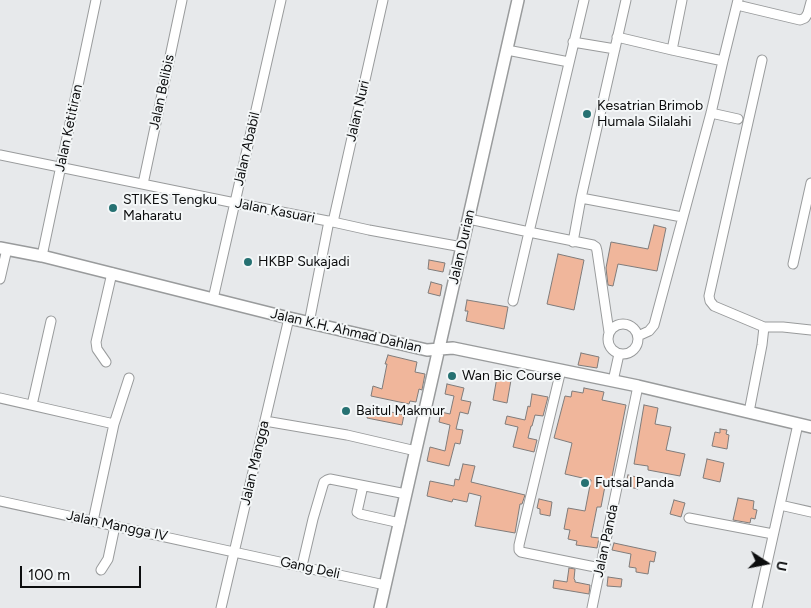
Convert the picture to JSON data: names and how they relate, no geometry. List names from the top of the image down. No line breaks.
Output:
{"streets":{"main road":["Jalan Durian","Jalan K.H. Ahmad Dahlan"],"street":["Jalan Belibis","Jalan Nuri","Jalan Ketitiran","Jalan Ababil","Jalan Kasuari","Jalan Mangga","Jalan Mangga IV","Jalan Panda","Gang Deli"]},"crossings":[["Jalan Belibis","Jalan Kasuari"],["Jalan Nuri","Jalan Kasuari"],["Jalan Nuri","Jalan K.H. Ahmad Dahlan"],["Jalan Ketitiran","Jalan Kasuari"],["Jalan Ketitiran","Jalan K.H. Ahmad Dahlan"],["Jalan Ababil","Jalan Kasuari"],["Jalan Ababil","Jalan K.H. Ahmad Dahlan"],["Jalan Kasuari","Jalan Durian"],["Jalan Durian","Jalan K.H. Ahmad Dahlan"],["Jalan Durian","Gang Deli"],["Jalan K.H. Ahmad Dahlan","Jalan Mangga"],["Jalan K.H. Ahmad Dahlan","Jalan Panda"],["Jalan Mangga","Jalan Mangga IV"],["Jalan Mangga","Gang Deli"],["Jalan Mangga IV","Gang Deli"]],"places":["Kesatrian Brimob Humala Silalahi","STIKES Tengku Maharatu","HKBP Sukajadi","Wan Bic Course","Baitul Makmur","Futsal Panda"],"scale_bar":"100 m","north":"right"}
